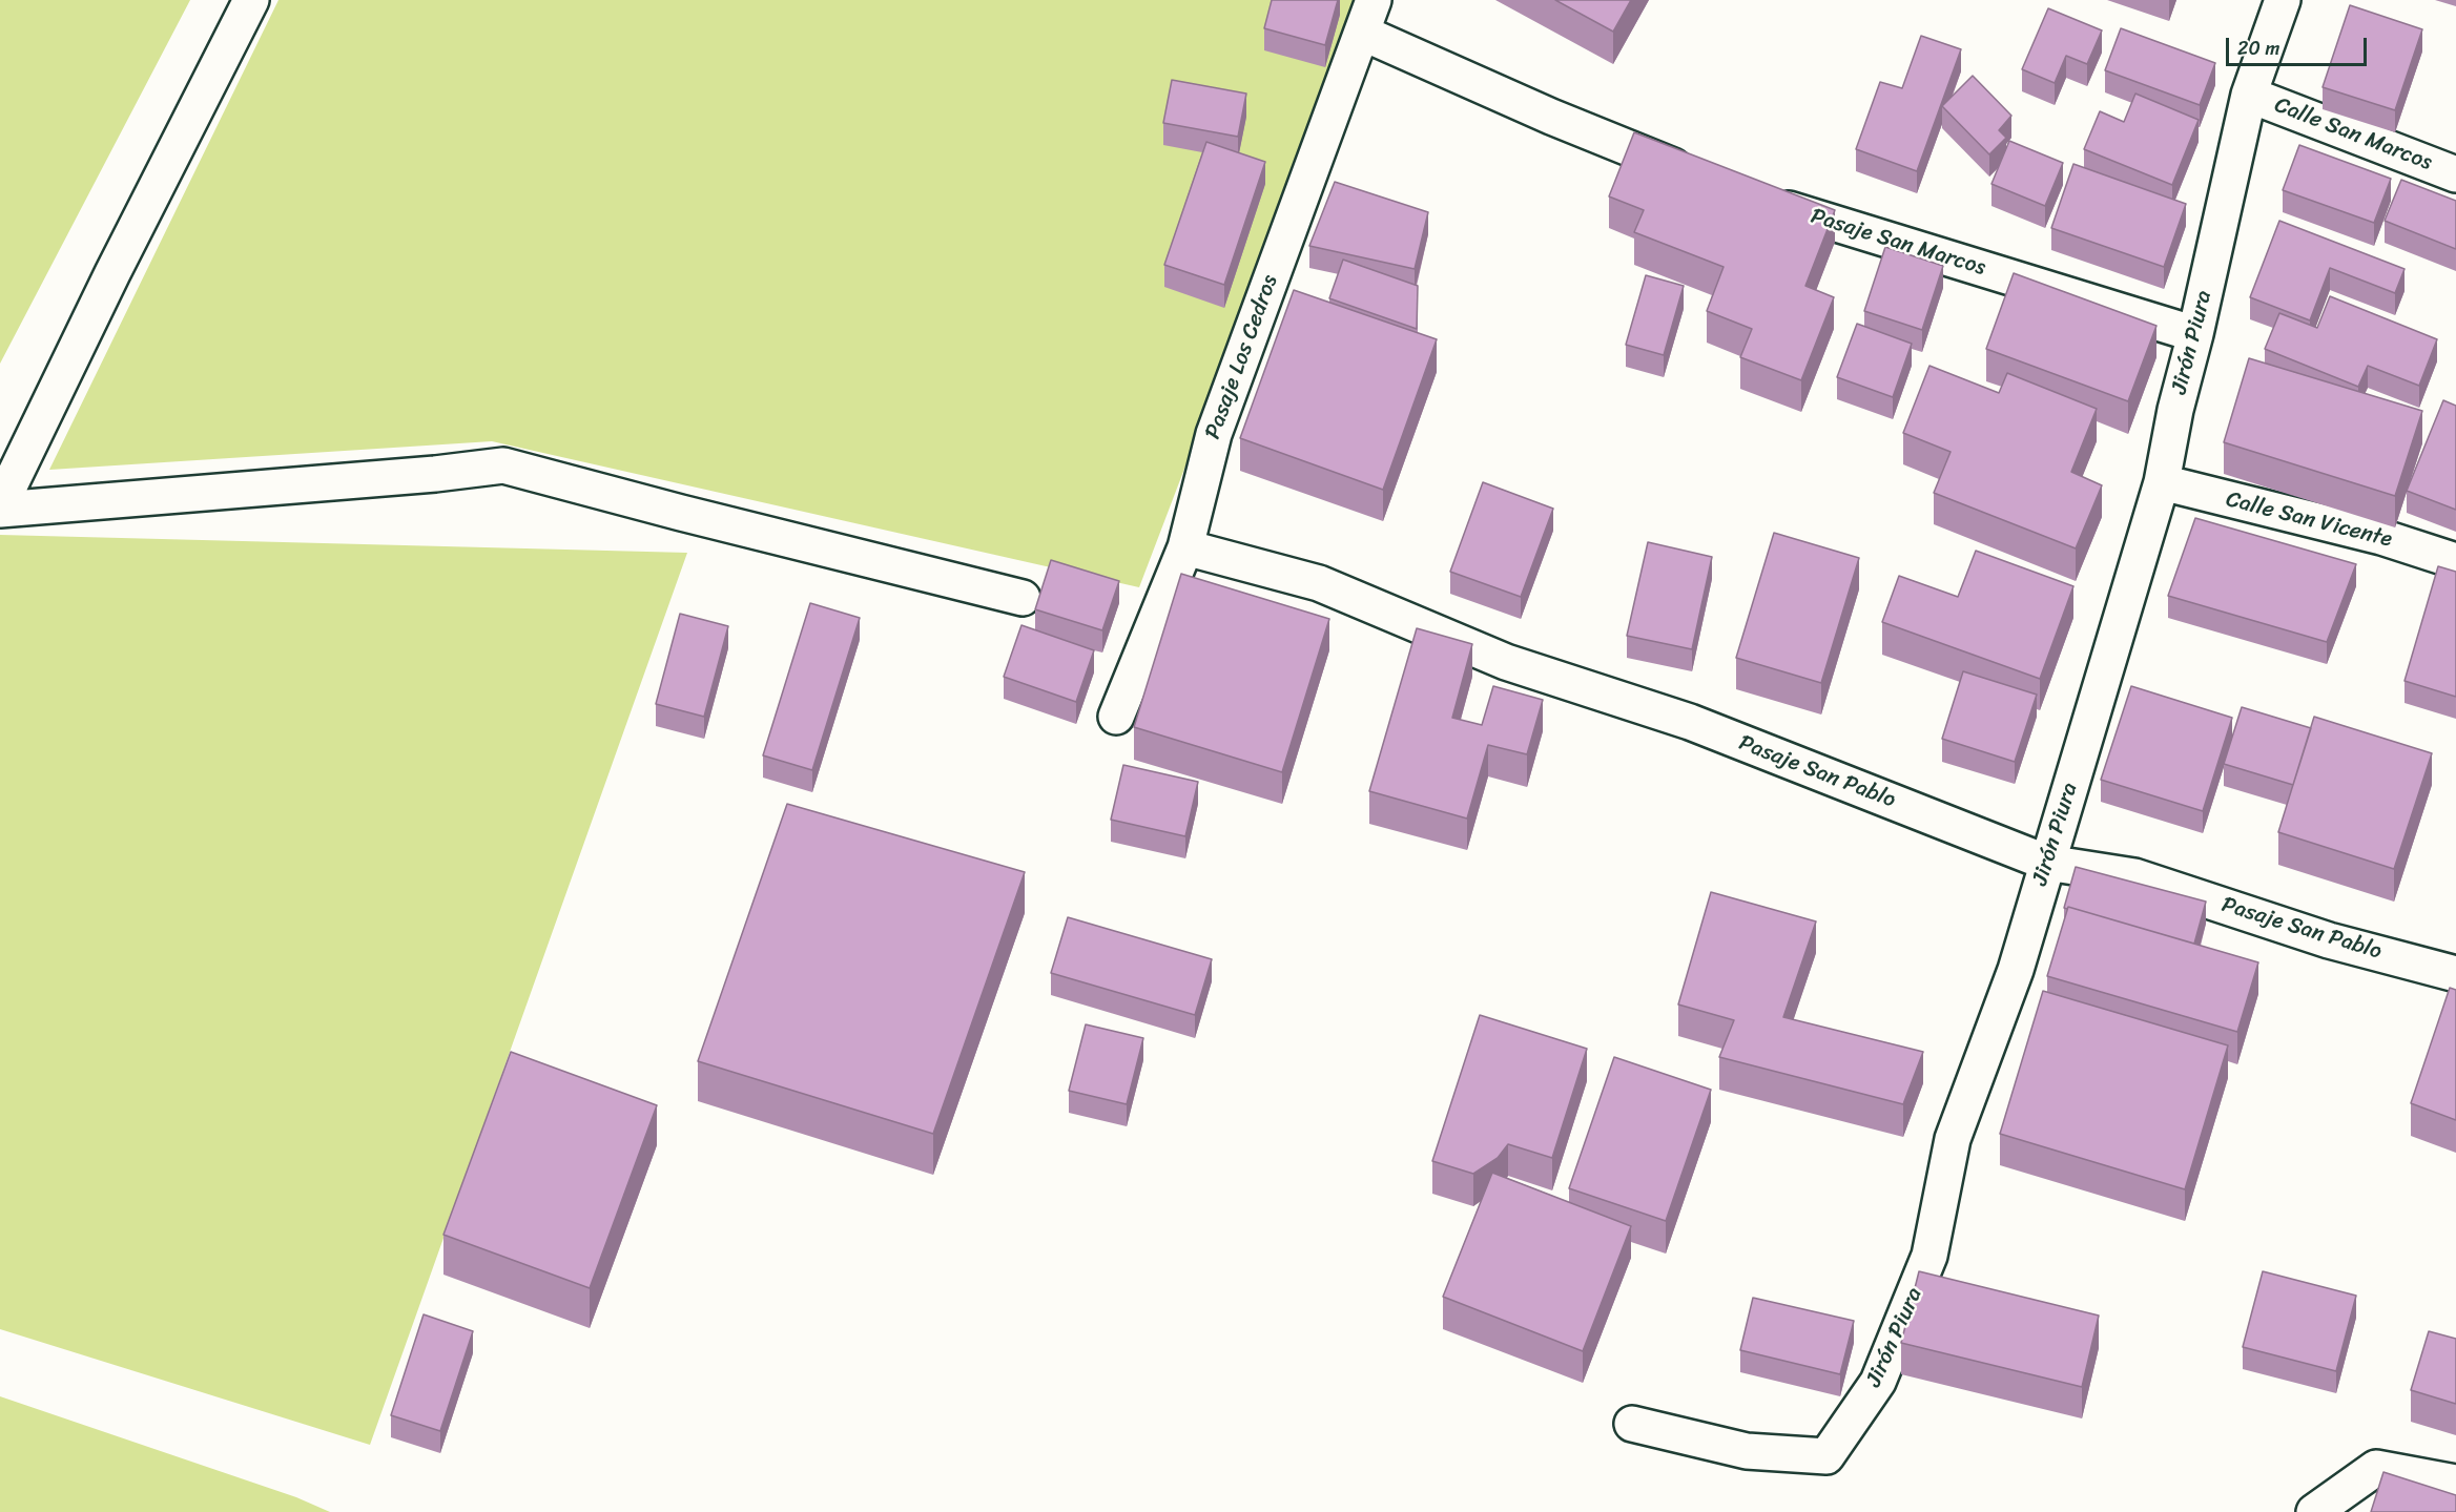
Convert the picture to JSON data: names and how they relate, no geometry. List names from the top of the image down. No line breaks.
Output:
{"streets":{"street":["Calle San Marcos","Pasaje San Marcos","Jirón Piura","Pasaje Los Cedros","Calle San Vicente","Pasaje San Pablo"]},"crossings":[["Calle San Marcos","Jirón Piura"],["Pasaje San Marcos","Jirón Piura"],["Jirón Piura","Calle San Vicente"],["Jirón Piura","Pasaje San Pablo"],["Pasaje Los Cedros","Pasaje San Pablo"]],"scale_bar":"20 m"}
